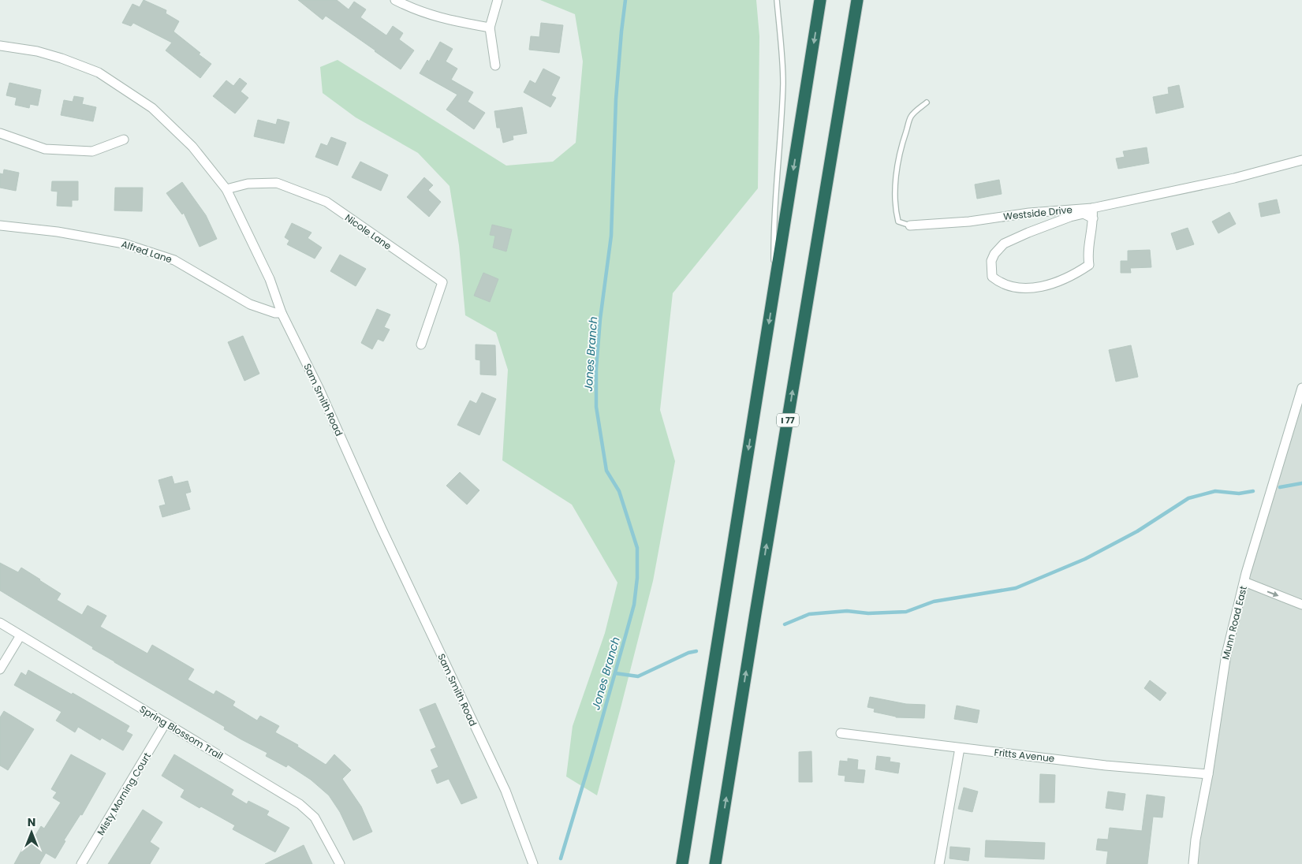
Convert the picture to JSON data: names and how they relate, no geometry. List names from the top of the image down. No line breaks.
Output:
{"streets":{"highway":["I 77"],"street":["Westside Drive","Nicole Lane","Alfred Lane","Sam Smith Road","Munn Road East","Spring Blossom Trail","Fritts Avenue","Misty Morning Court"]},"crossings":[["Nicole Lane","Sam Smith Road"],["Alfred Lane","Sam Smith Road"],["Munn Road East","Fritts Avenue"],["Spring Blossom Trail","Misty Morning Court"]],"water":["Jones Branch"],"north":"top"}
